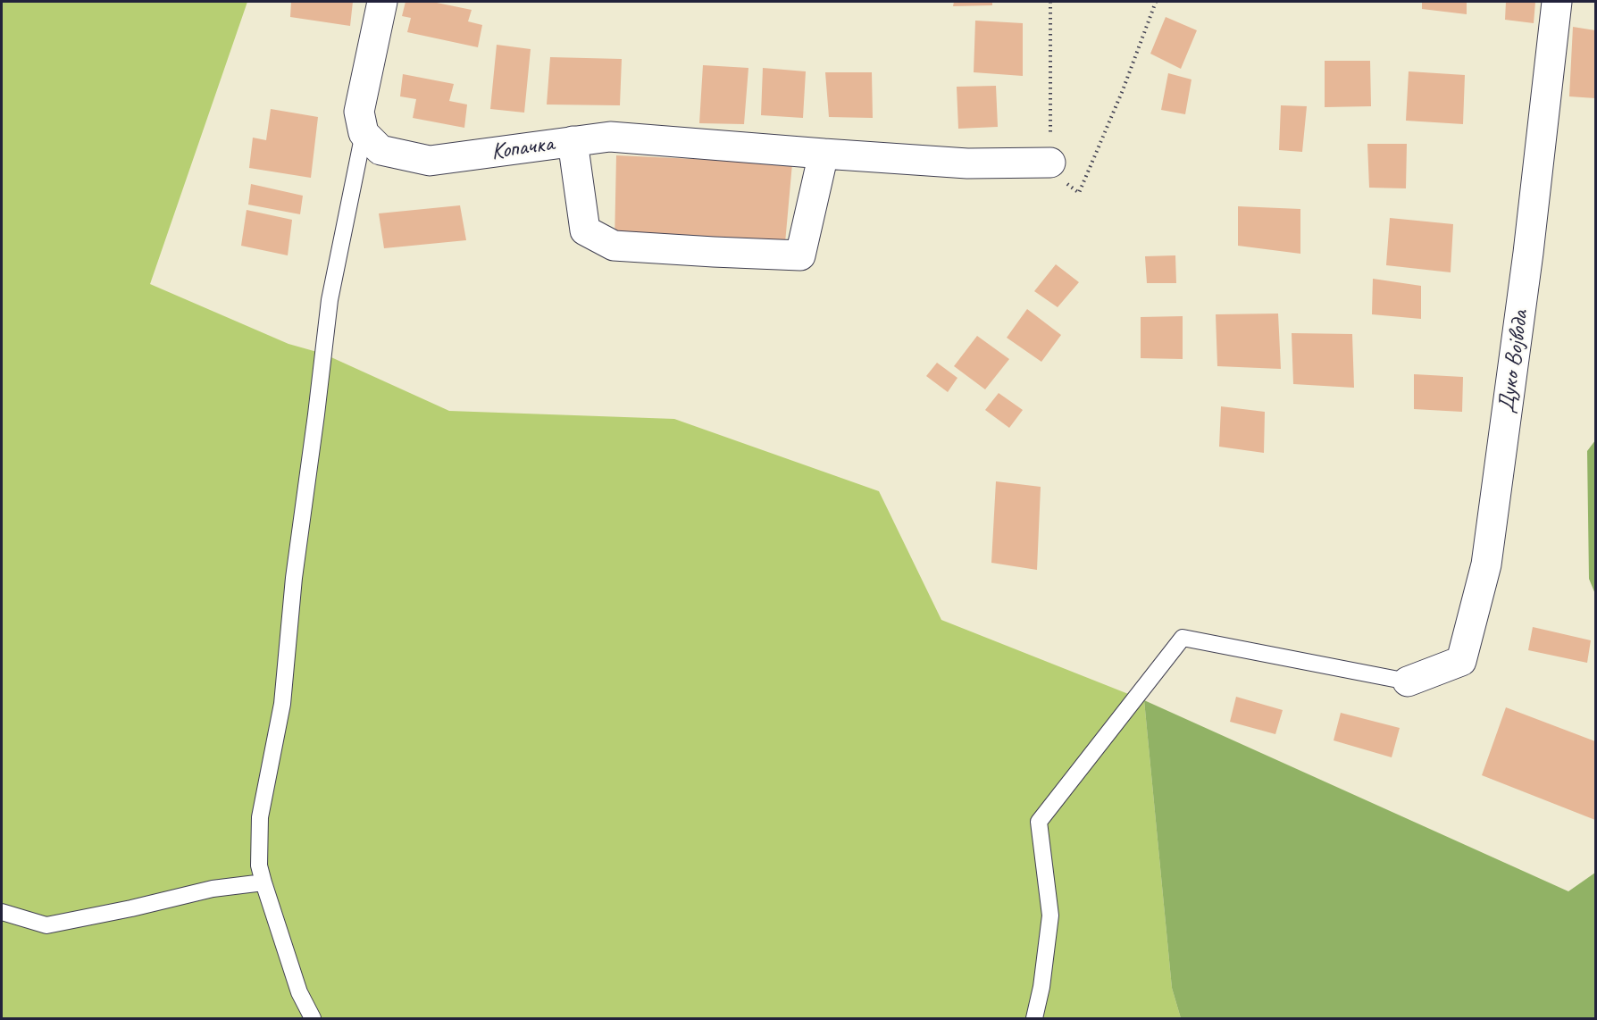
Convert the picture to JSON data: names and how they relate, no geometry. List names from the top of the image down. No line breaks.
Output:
{"streets":{"street":["Копачка","Дуко Војвода"]}}
